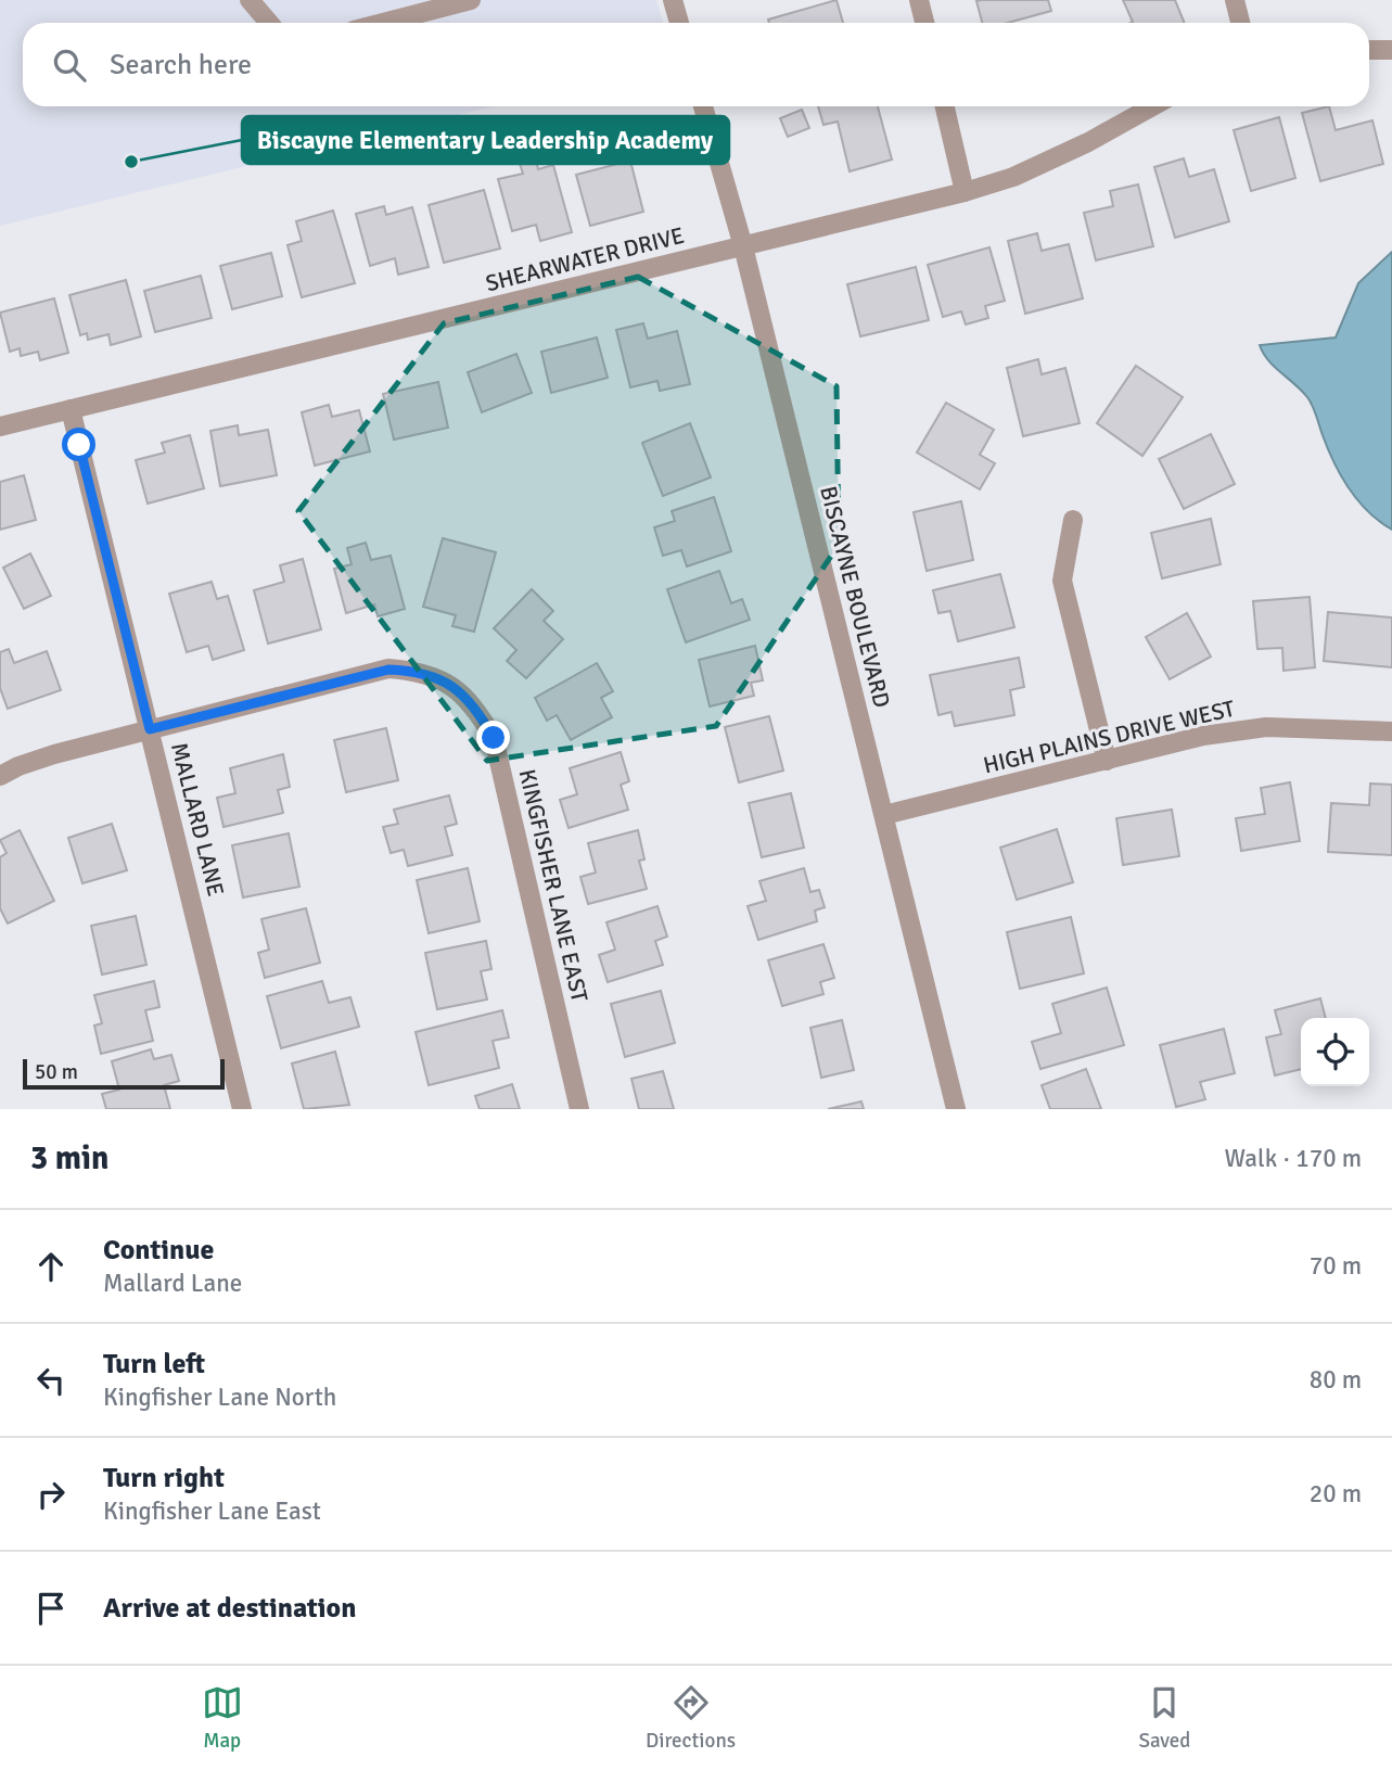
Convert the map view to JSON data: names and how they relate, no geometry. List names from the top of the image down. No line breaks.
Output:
{"streets":{"street":["SHEARWATER DRIVE","BISCAYNE BOULEVARD","HIGH PLAINS DRIVE WEST","MALLARD LANE","KINGFISHER LANE EAST"]},"crossings":[["SHEARWATER DRIVE","BISCAYNE BOULEVARD"],["SHEARWATER DRIVE","MALLARD LANE"],["BISCAYNE BOULEVARD","HIGH PLAINS DRIVE WEST"],["MALLARD LANE","KINGFISHER LANE EAST"]],"places":["Biscayne Elementary Leadership Academy"],"scale_bar":"50 m","page":{"search":"Search here","scale":"50 m","heading":["3 min","Walk · 170 m"],"list":[["Continue","Mallard Lane","70 m"],["Turn left","Kingfisher Lane North","80 m"],["Turn right","Kingfisher Lane East","20 m"],"Arrive at destination"],"nav":["Map","Directions","Saved"]}}
